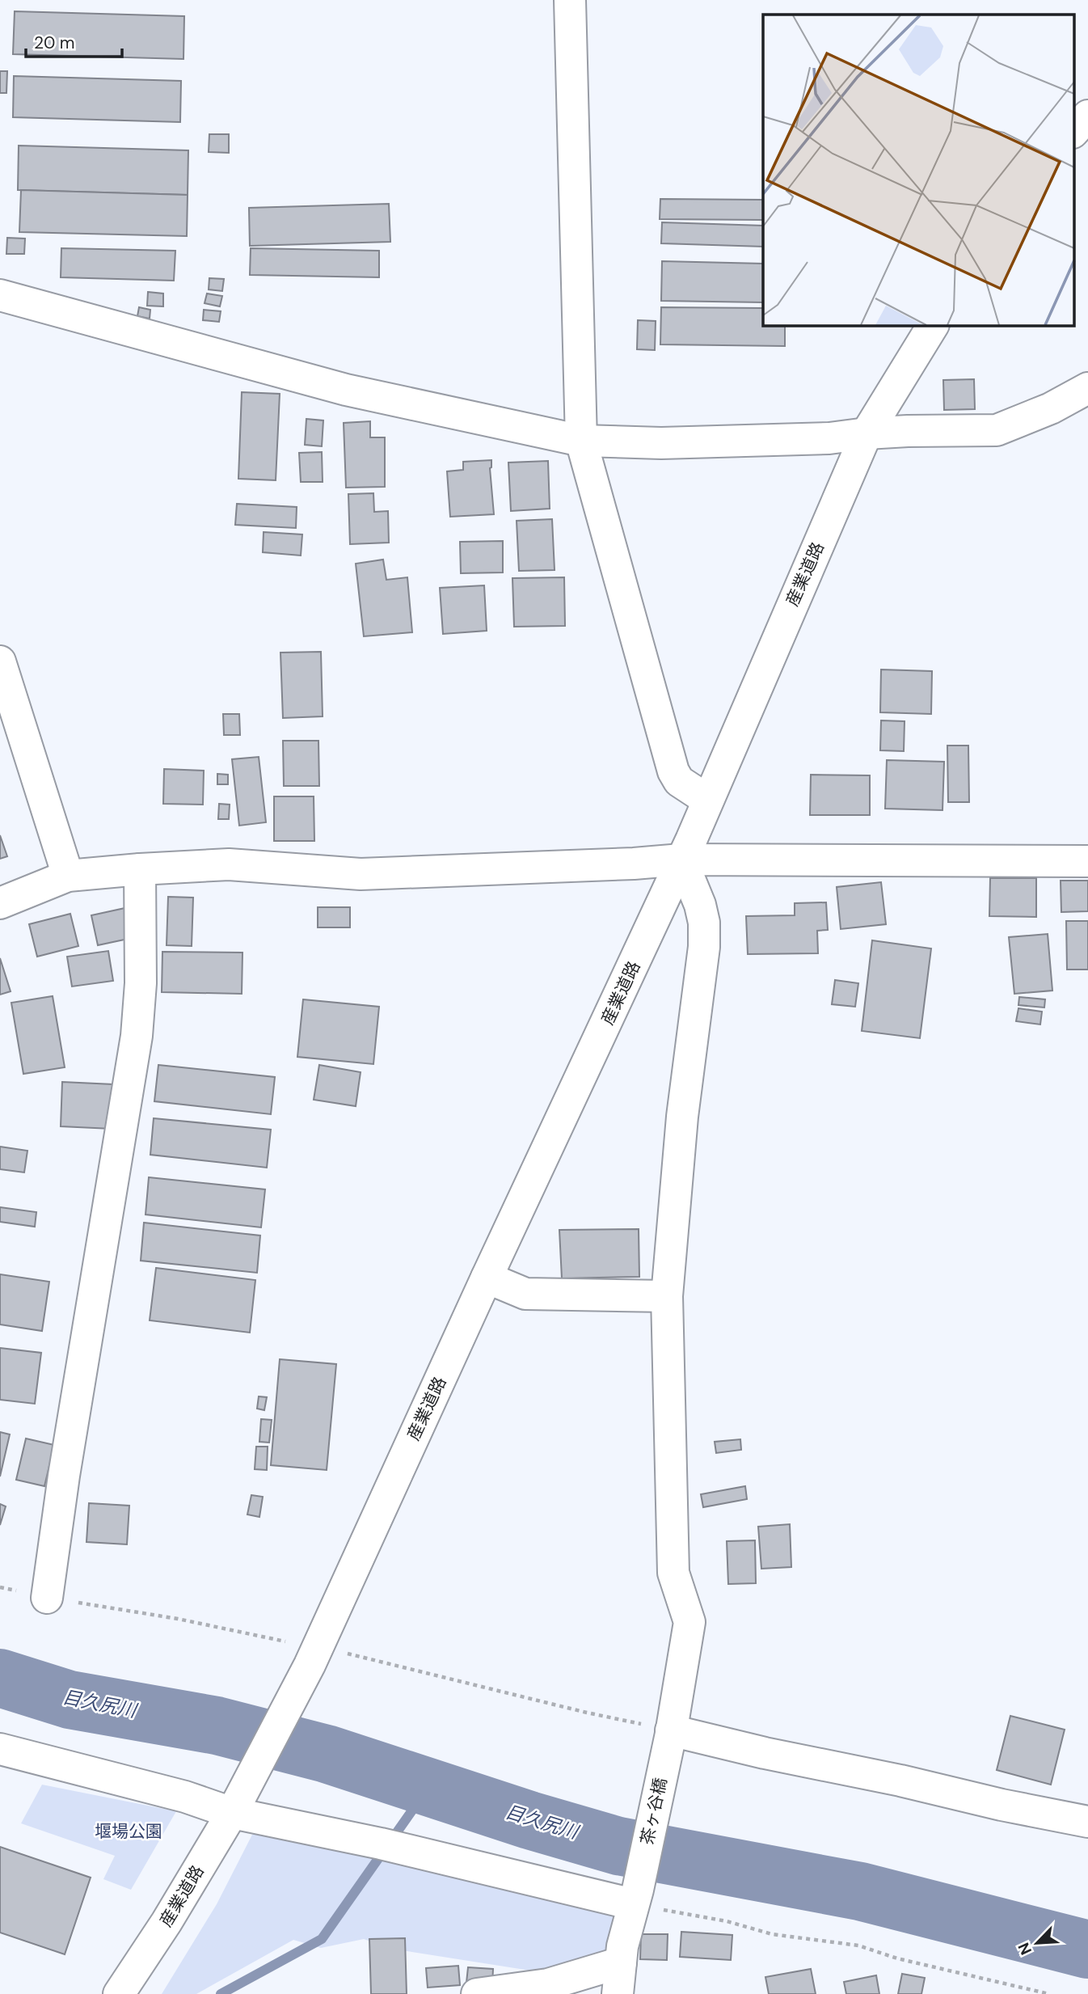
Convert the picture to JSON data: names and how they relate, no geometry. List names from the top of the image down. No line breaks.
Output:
{"streets":{"street":["産業道路","茶ヶ谷橋"]},"crossings":[["産業道路","茶ヶ谷橋"]],"water":["目久尻川"],"parks":["堰場公園"],"scale_bar":"20 m","north":"bottom left"}
